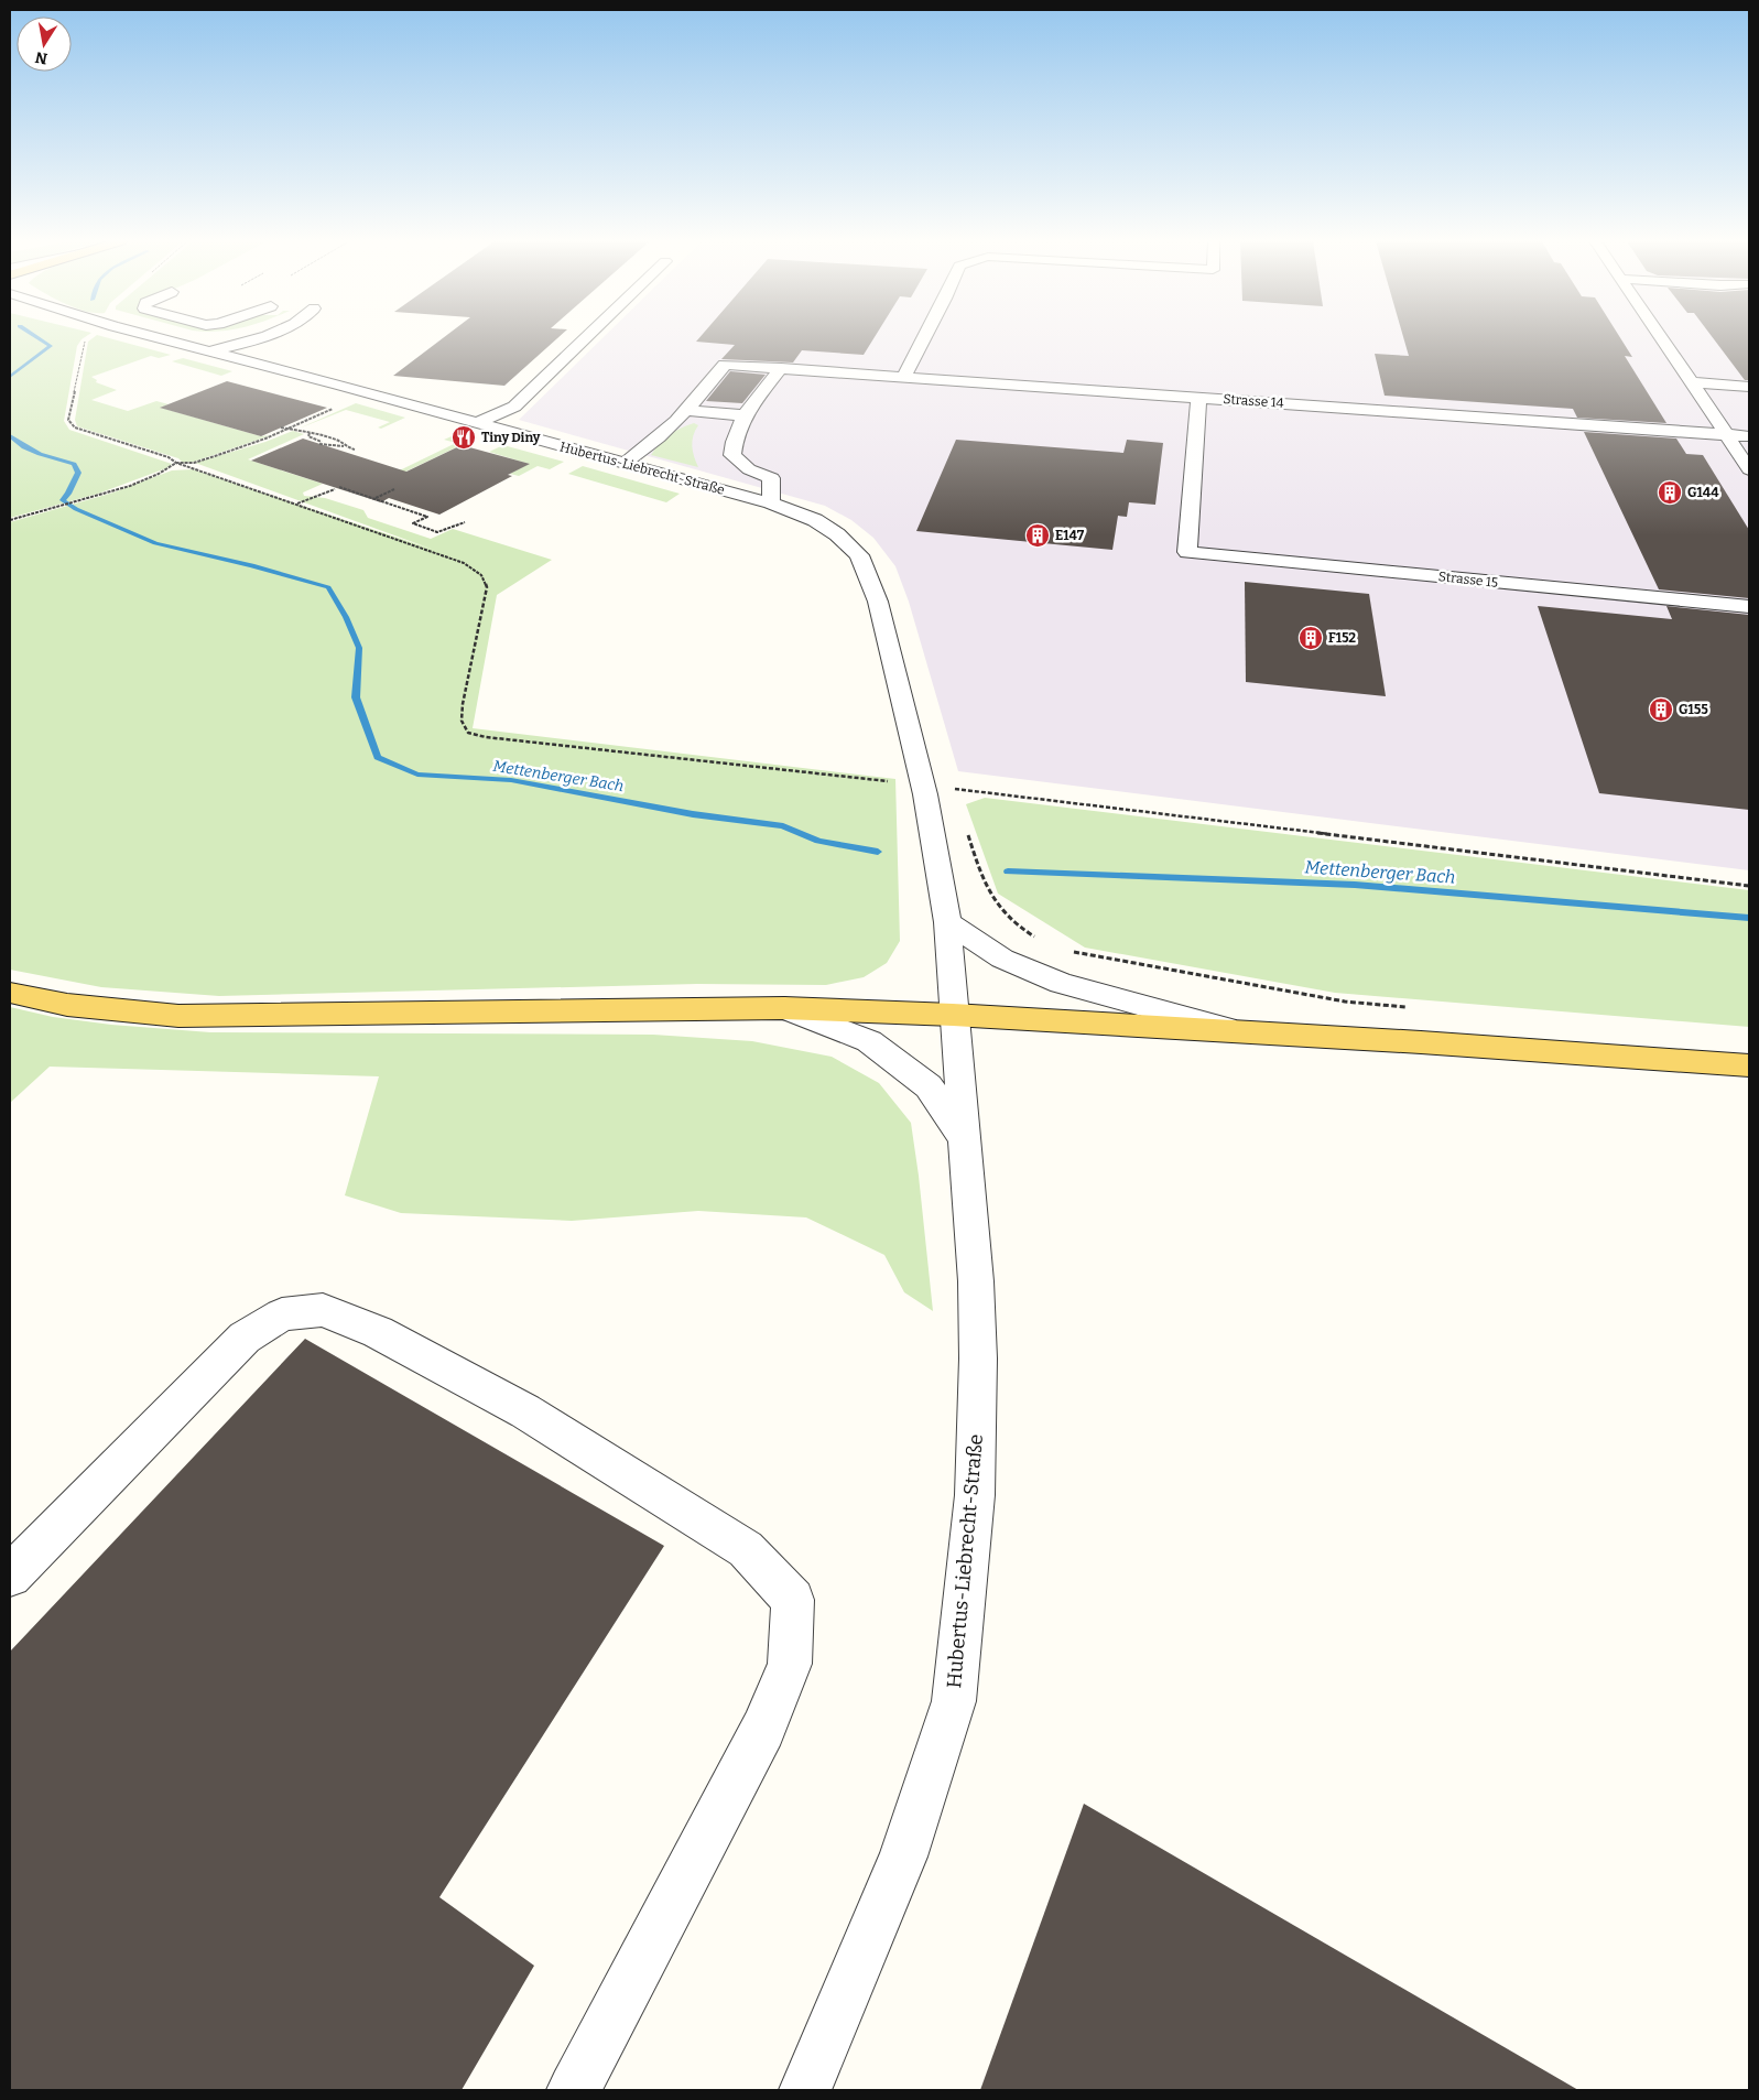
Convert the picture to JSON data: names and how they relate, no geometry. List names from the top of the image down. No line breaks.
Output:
{"streets":{"street":["Strasse 14","Hubertus-Liebrecht-Straße","Strasse 15"]},"crossings":[["Strasse 14","Strasse 15"]],"water":["Mettenberger Bach"],"places":{"restaurant":["Tiny Diny"],"building":["G144","E147","F152","G155"]},"north":"bottom"}
